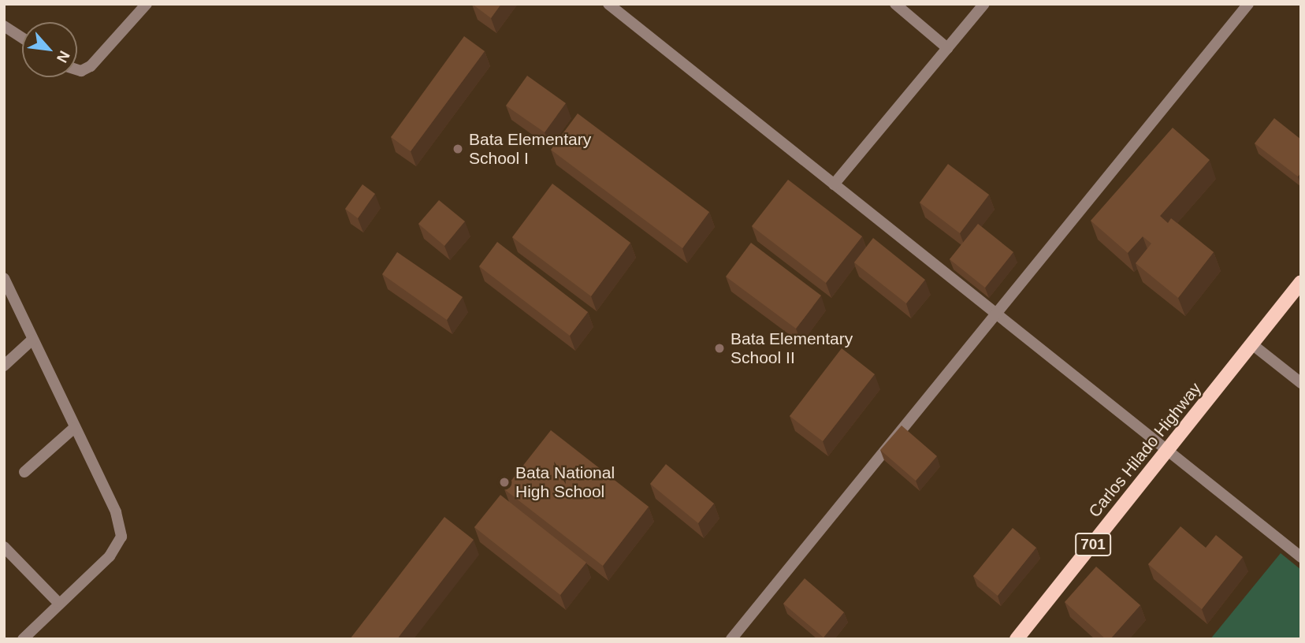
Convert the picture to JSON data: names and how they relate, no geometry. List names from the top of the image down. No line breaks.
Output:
{"streets":{"main road":["Carlos Hilado Highway","701"]},"places":["Bata Elementary School I","Bata Elementary School II","Bata National High School"],"north":"bottom right"}
